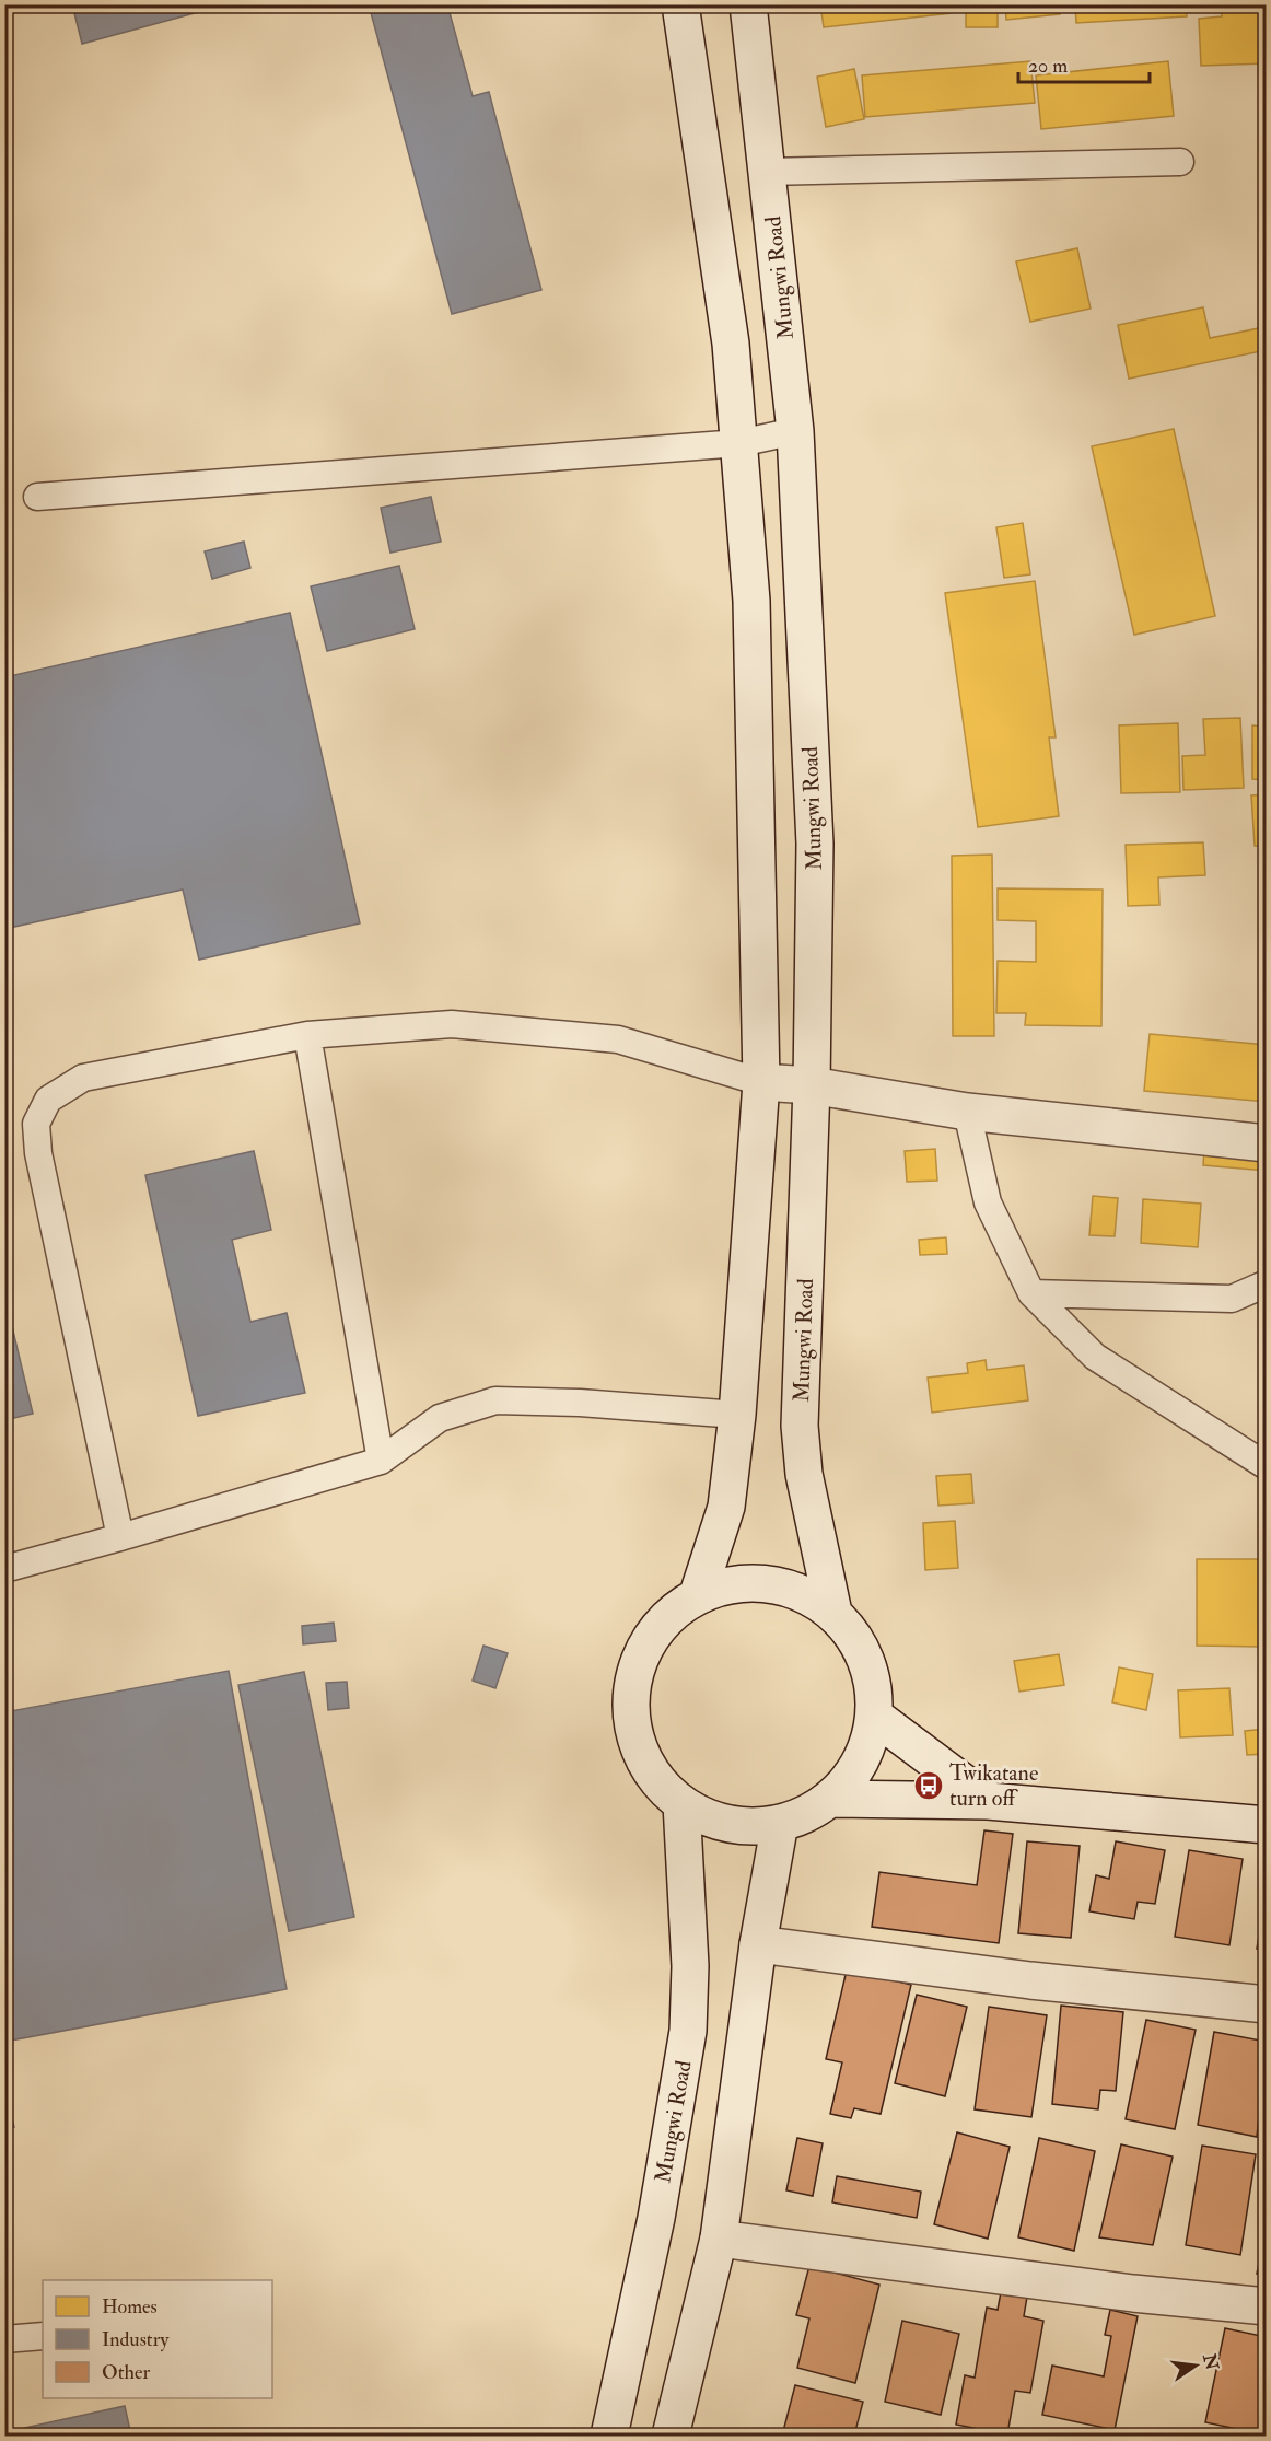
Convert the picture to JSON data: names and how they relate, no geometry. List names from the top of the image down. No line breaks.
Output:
{"streets":{"main road":["Mungwi Road"]},"places":{"bus stop":["Twikatane turn off"]},"legend":["Homes","Industry","Other"],"scale_bar":"20 m","north":"right"}
